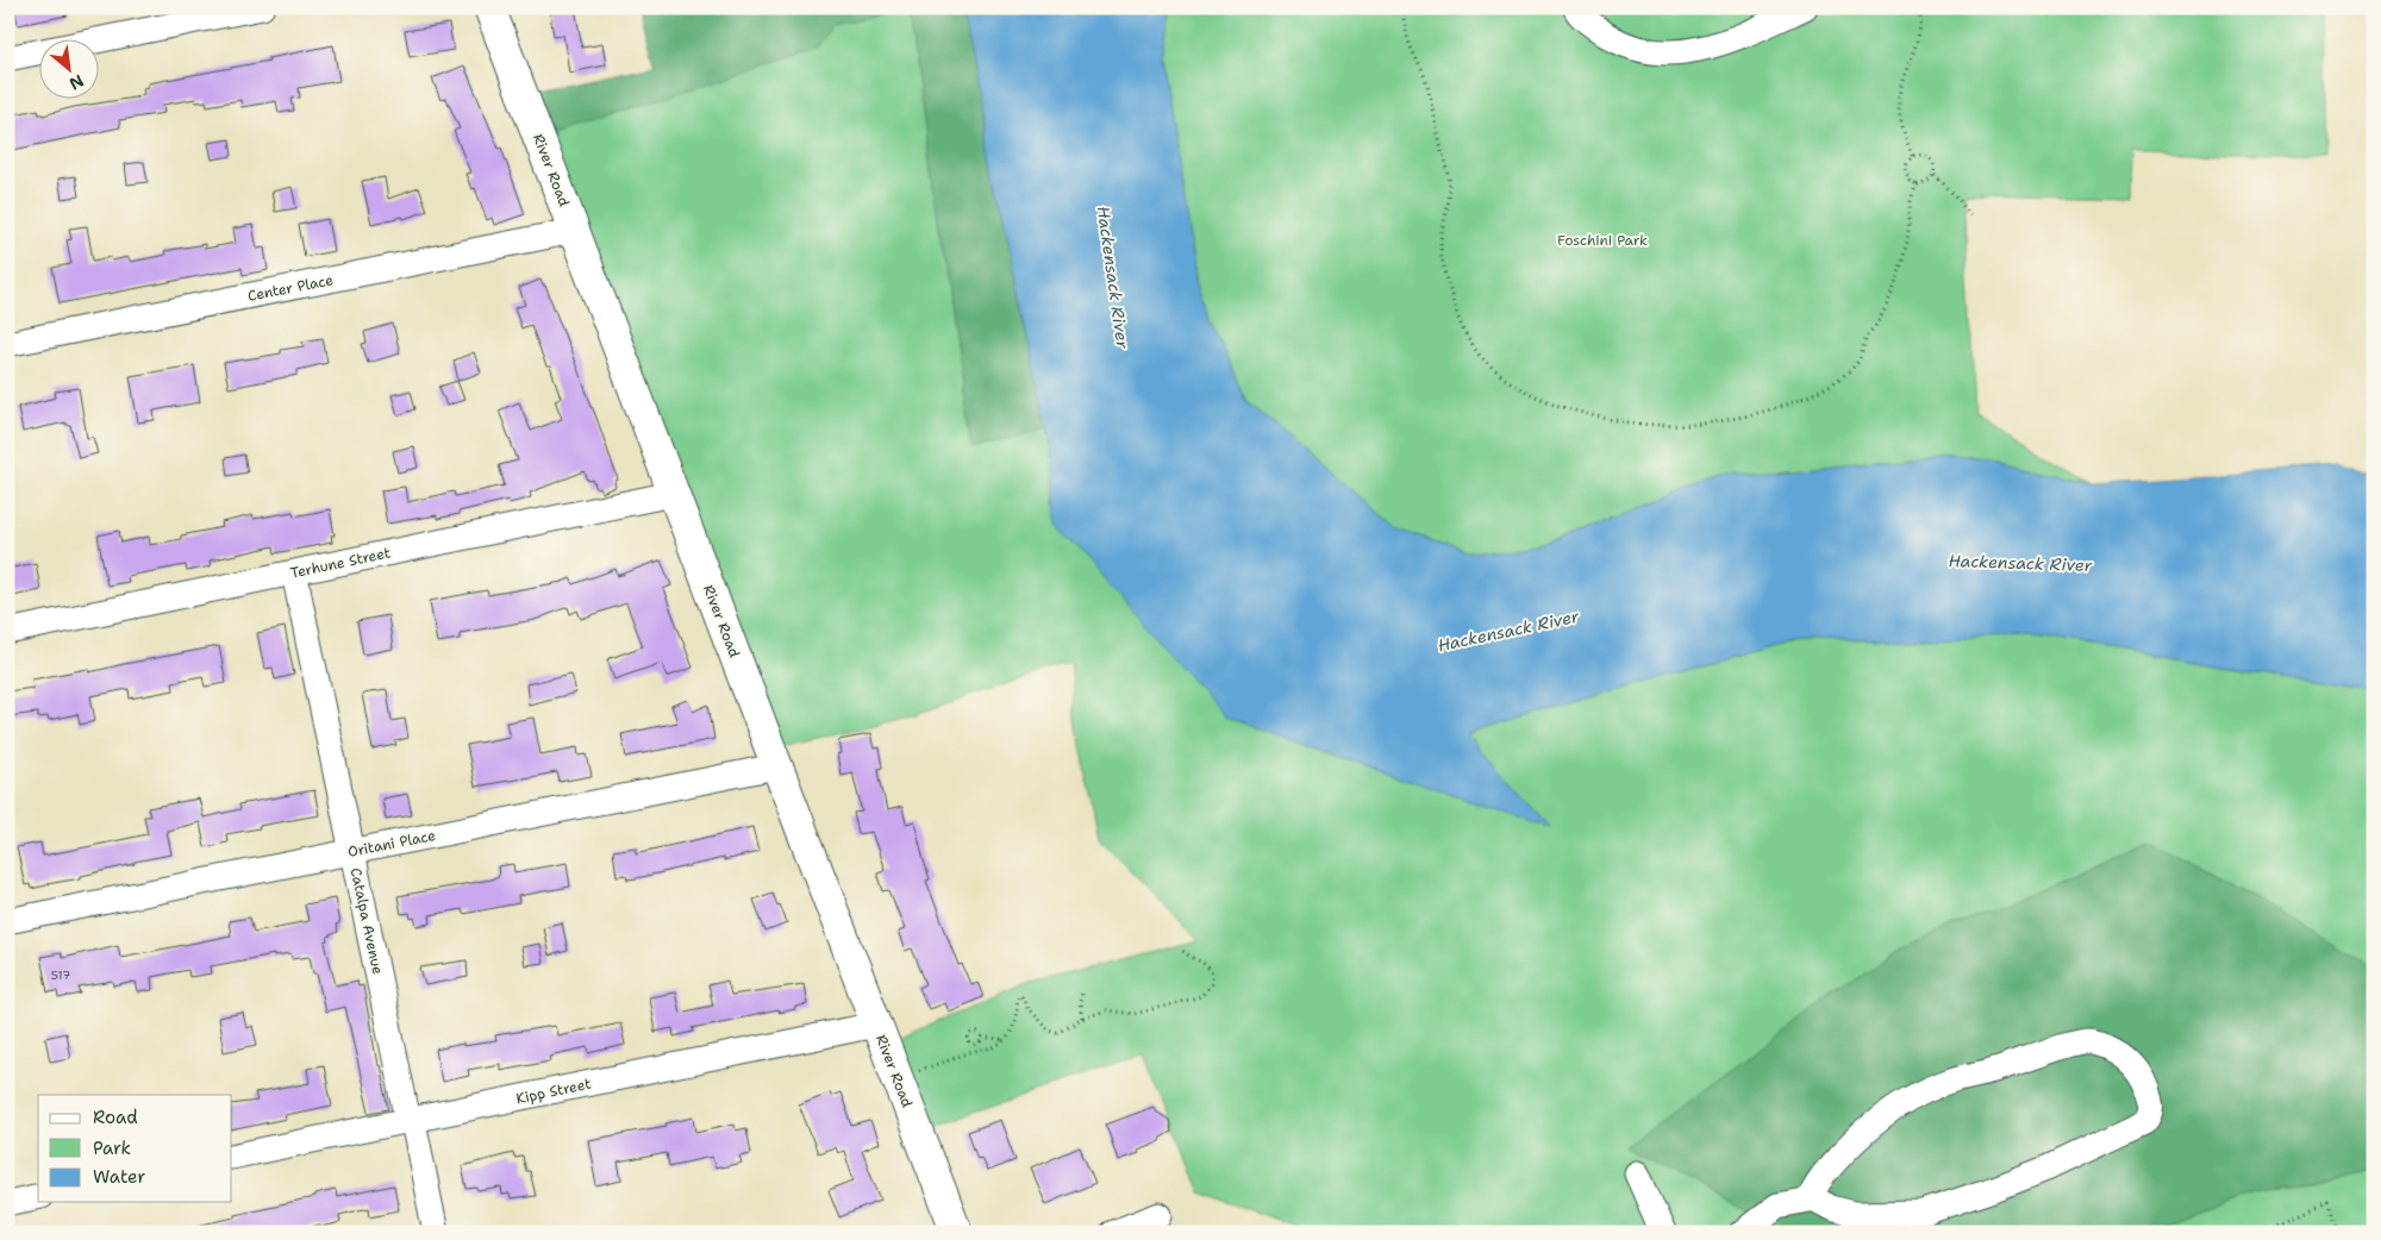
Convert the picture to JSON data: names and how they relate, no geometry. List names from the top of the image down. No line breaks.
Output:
{"streets":{"main road":["River Road"],"street":["Center Place","Terhune Street","Oritani Place","Catalpa Avenue","Kipp Street"]},"crossings":[["River Road","Center Place"],["River Road","Terhune Street"],["River Road","Oritani Place"],["River Road","Kipp Street"],["Terhune Street","Catalpa Avenue"],["Oritani Place","Catalpa Avenue"],["Catalpa Avenue","Kipp Street"]],"water":["Hackensack River"],"parks":["Foschini Park"],"house_numbers":["517"],"legend":["Road","Park","Water"],"north":"bottom right"}
